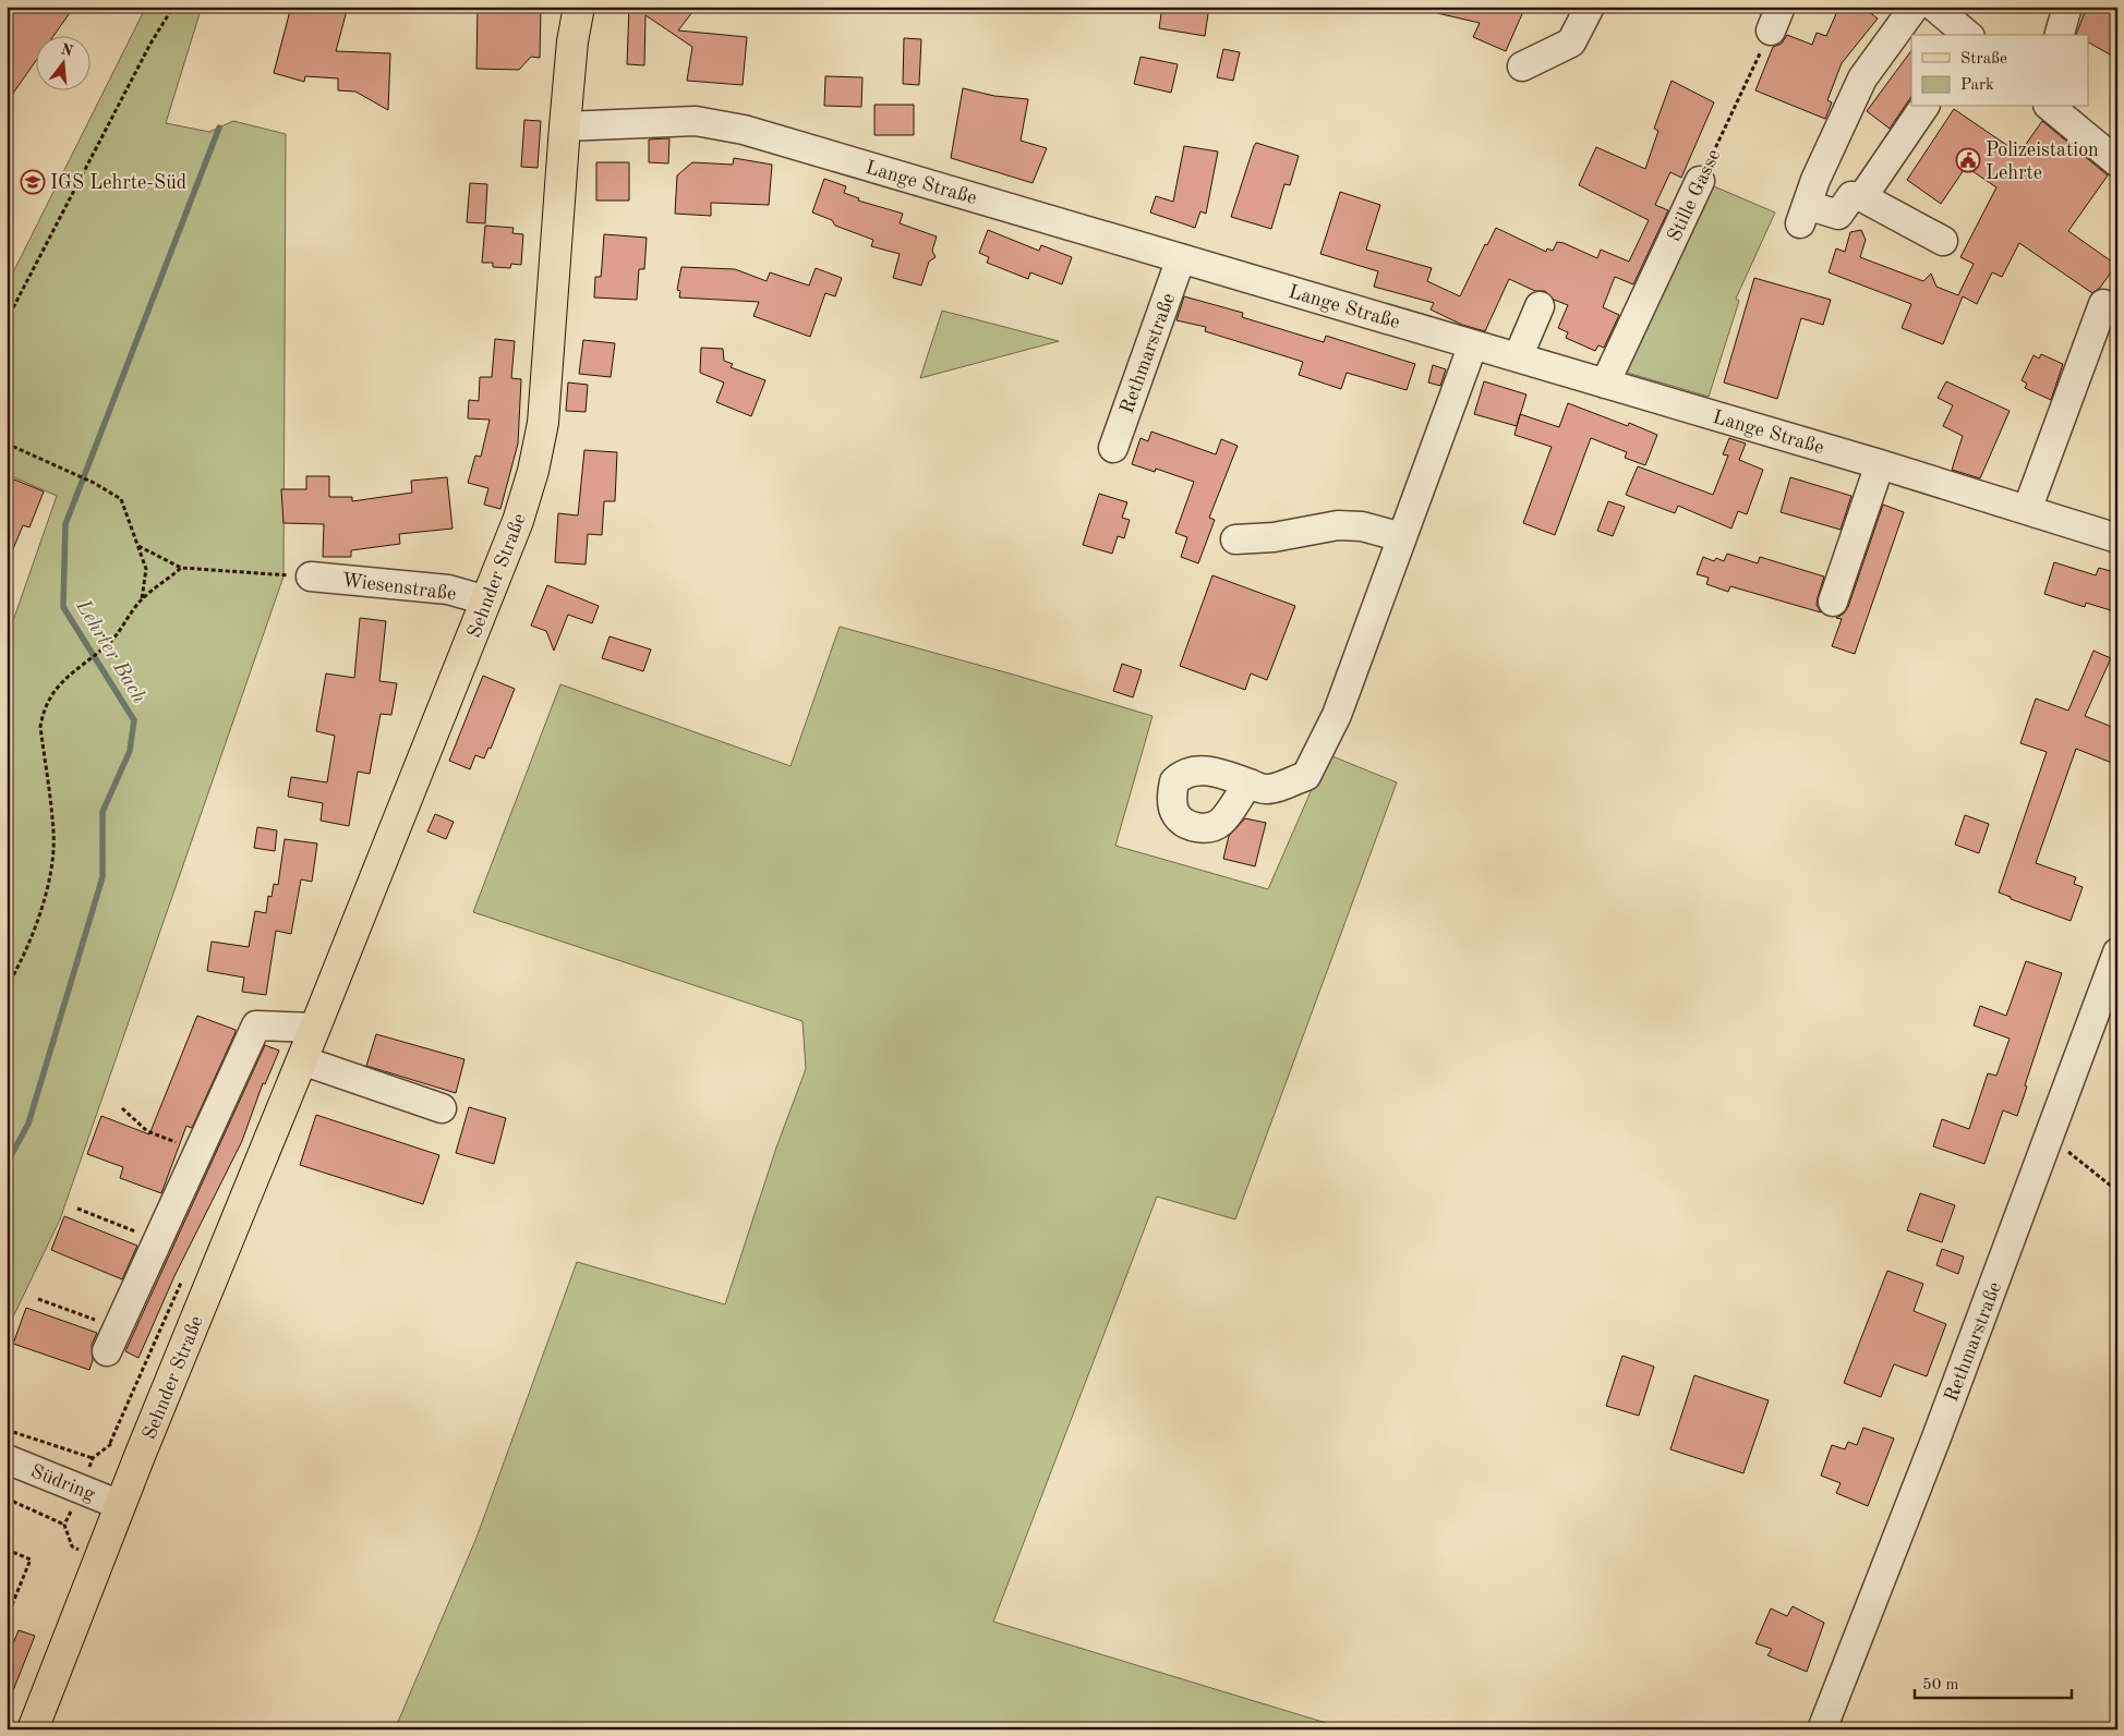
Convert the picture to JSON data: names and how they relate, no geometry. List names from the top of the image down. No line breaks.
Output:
{"streets":{"main road":["Sehnder Straße"],"street":["Lange Straße","Stille Gasse","Rethmarstraße","Wiesenstraße","Südring"]},"crossings":[["Lange Straße","Stille Gasse"],["Lange Straße","Rethmarstraße"],["Lange Straße","Sehnder Straße"],["Sehnder Straße","Wiesenstraße"],["Sehnder Straße","Südring"]],"water":["Lehrter Bach"],"places":{"public building":["Polizeistation Lehrte"],"school or university":["IGS Lehrte-Süd"]},"legend":["Straße","Park"],"scale_bar":"50 m","north":"top"}
